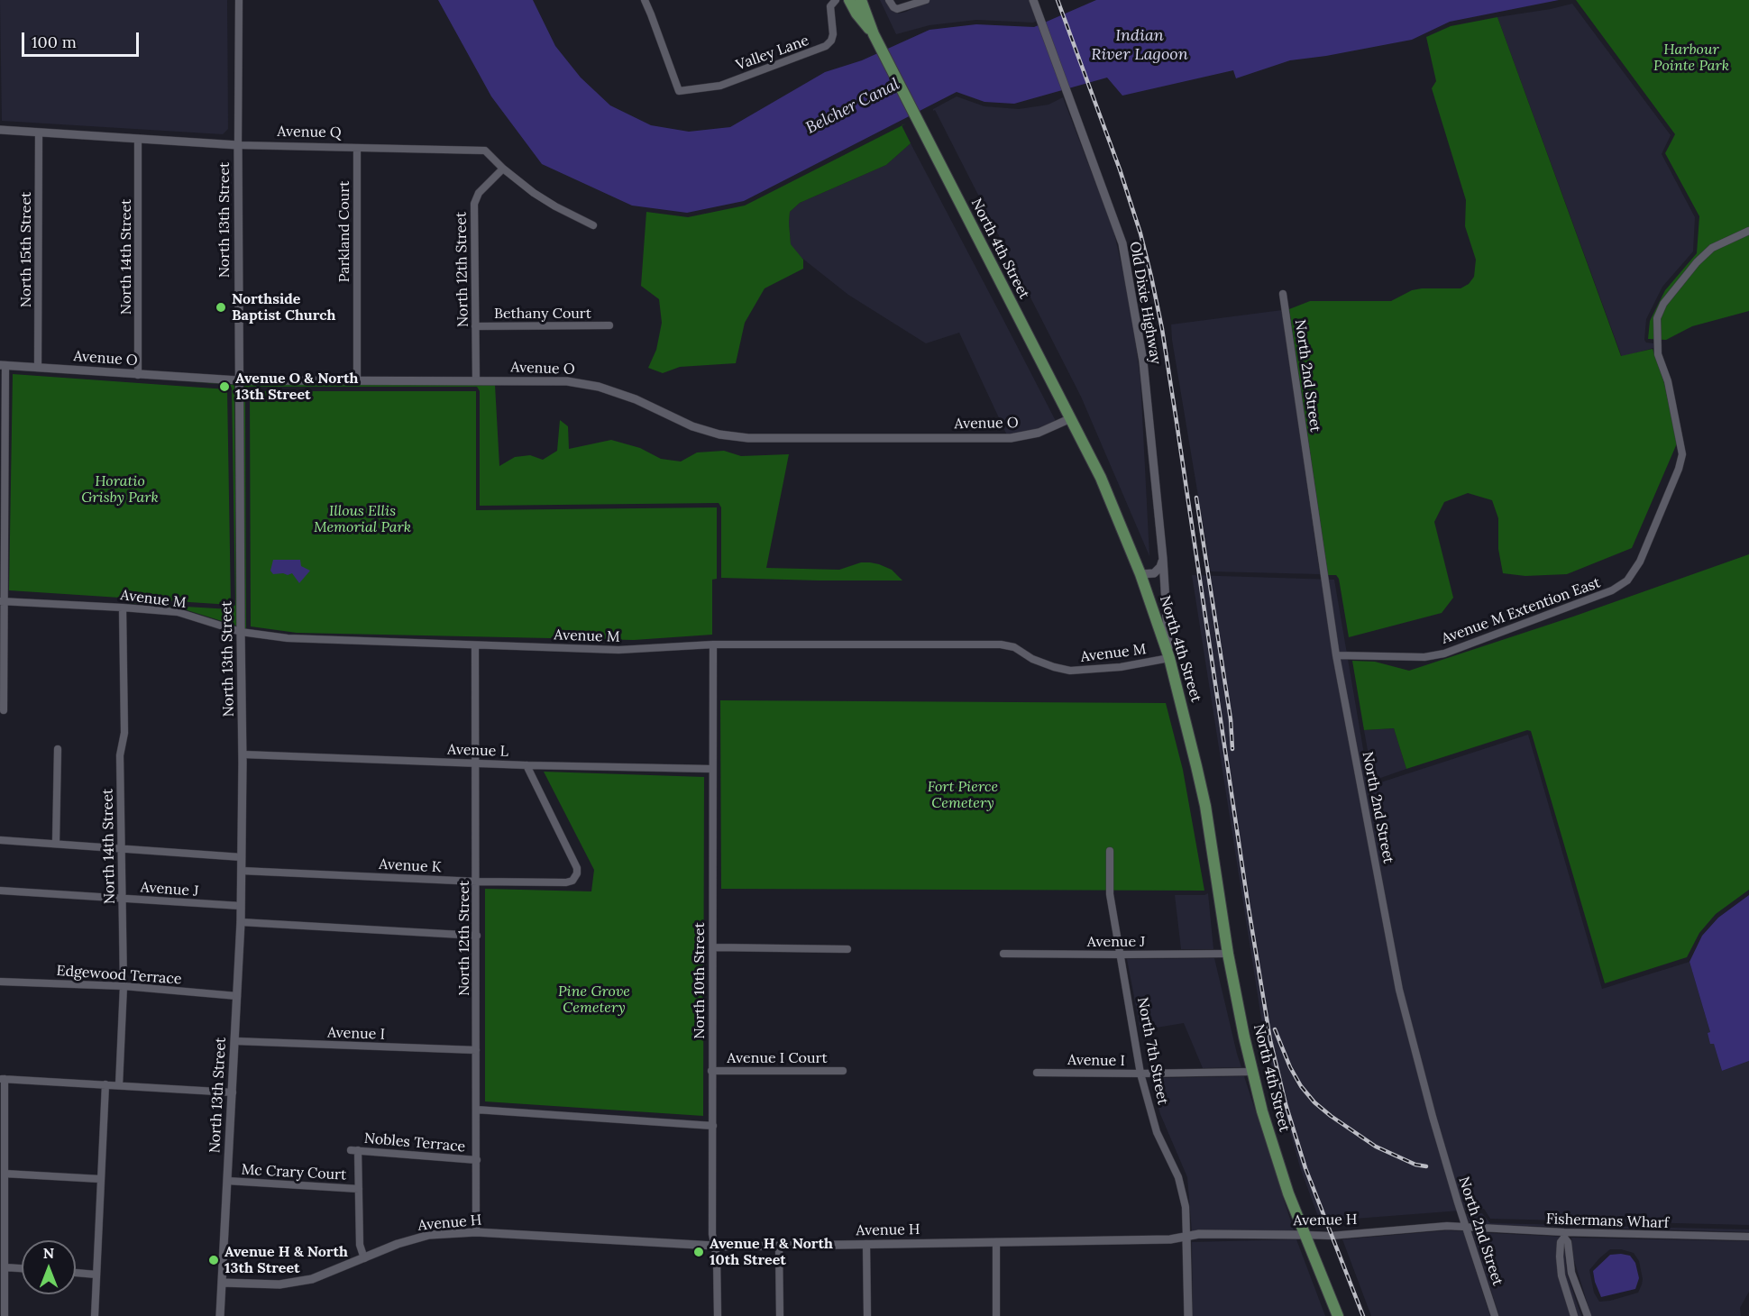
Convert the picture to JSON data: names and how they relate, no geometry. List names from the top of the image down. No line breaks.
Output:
{"streets":{"main road":["North 4th Street"],"street":["Valley Lane","Avenue Q","North 13th Street","Parkland Court","North 15th Street","North 14th Street","North 12th Street","Old Dixie Highway","Bethany Court","Avenue O","North 2nd Street","Avenue M","Avenue M Extention East","Avenue L","Avenue K","Avenue J","Edgewood Terrace","North 10th Street","Avenue I","North 7th Street","Avenue I Court","Nobles Terrace","Mc Crary Court","Avenue H","Fishermans Wharf"]},"crossings":[["Avenue Q","North 13th Street"],["Avenue Q","Parkland Court"],["Avenue Q","North 15th Street"],["Avenue Q","North 14th Street"],["Avenue Q","North 12th Street"],["North 13th Street","Avenue O"],["North 13th Street","Avenue M"],["North 13th Street","Avenue L"],["North 13th Street","Avenue K"],["North 13th Street","Avenue J"],["North 13th Street","Edgewood Terrace"],["North 13th Street","Avenue I"],["North 13th Street","Mc Crary Court"],["North 13th Street","Avenue H"],["Parkland Court","Avenue O"],["North 4th Street","Old Dixie Highway"],["North 4th Street","Avenue O"],["North 4th Street","Avenue M"],["North 4th Street","Avenue J"],["North 4th Street","Avenue I"],["North 4th Street","Avenue H"],["North 15th Street","Avenue O"],["North 14th Street","Avenue O"],["North 14th Street","Avenue M"],["North 14th Street","Avenue J"],["North 14th Street","Edgewood Terrace"],["North 12th Street","Bethany Court"],["North 12th Street","Avenue O"],["North 12th Street","Avenue M"],["North 12th Street","Avenue L"],["North 12th Street","Avenue K"],["North 12th Street","Avenue I"],["North 12th Street","Nobles Terrace"],["North 12th Street","Avenue H"],["Old Dixie Highway","Avenue M"],["North 2nd Street","Avenue M Extention East"],["North 2nd Street","Avenue H"],["North 2nd Street","Fishermans Wharf"],["Avenue M","North 10th Street"],["Avenue L","Avenue K"],["Avenue L","North 10th Street"],["Avenue J","North 7th Street"],["North 10th Street","Avenue I Court"],["North 10th Street","Avenue H"],["Avenue I","North 7th Street"],["North 7th Street","Avenue H"],["Nobles Terrace","Mc Crary Court"],["Avenue H","Fishermans Wharf"]],"water":["Indian River Lagoon","Belcher Canal"],"parks":["Harbour Pointe Park","Horatio Grisby Park","Illous Ellis Memorial Park","Fort Pierce Cemetery","Pine Grove Cemetery"],"places":["Northside Baptist Church","Avenue O & North 13th Street","Avenue H & North 10th Street","Avenue H & North 13th Street"],"scale_bar":"100 m","north":"top"}
